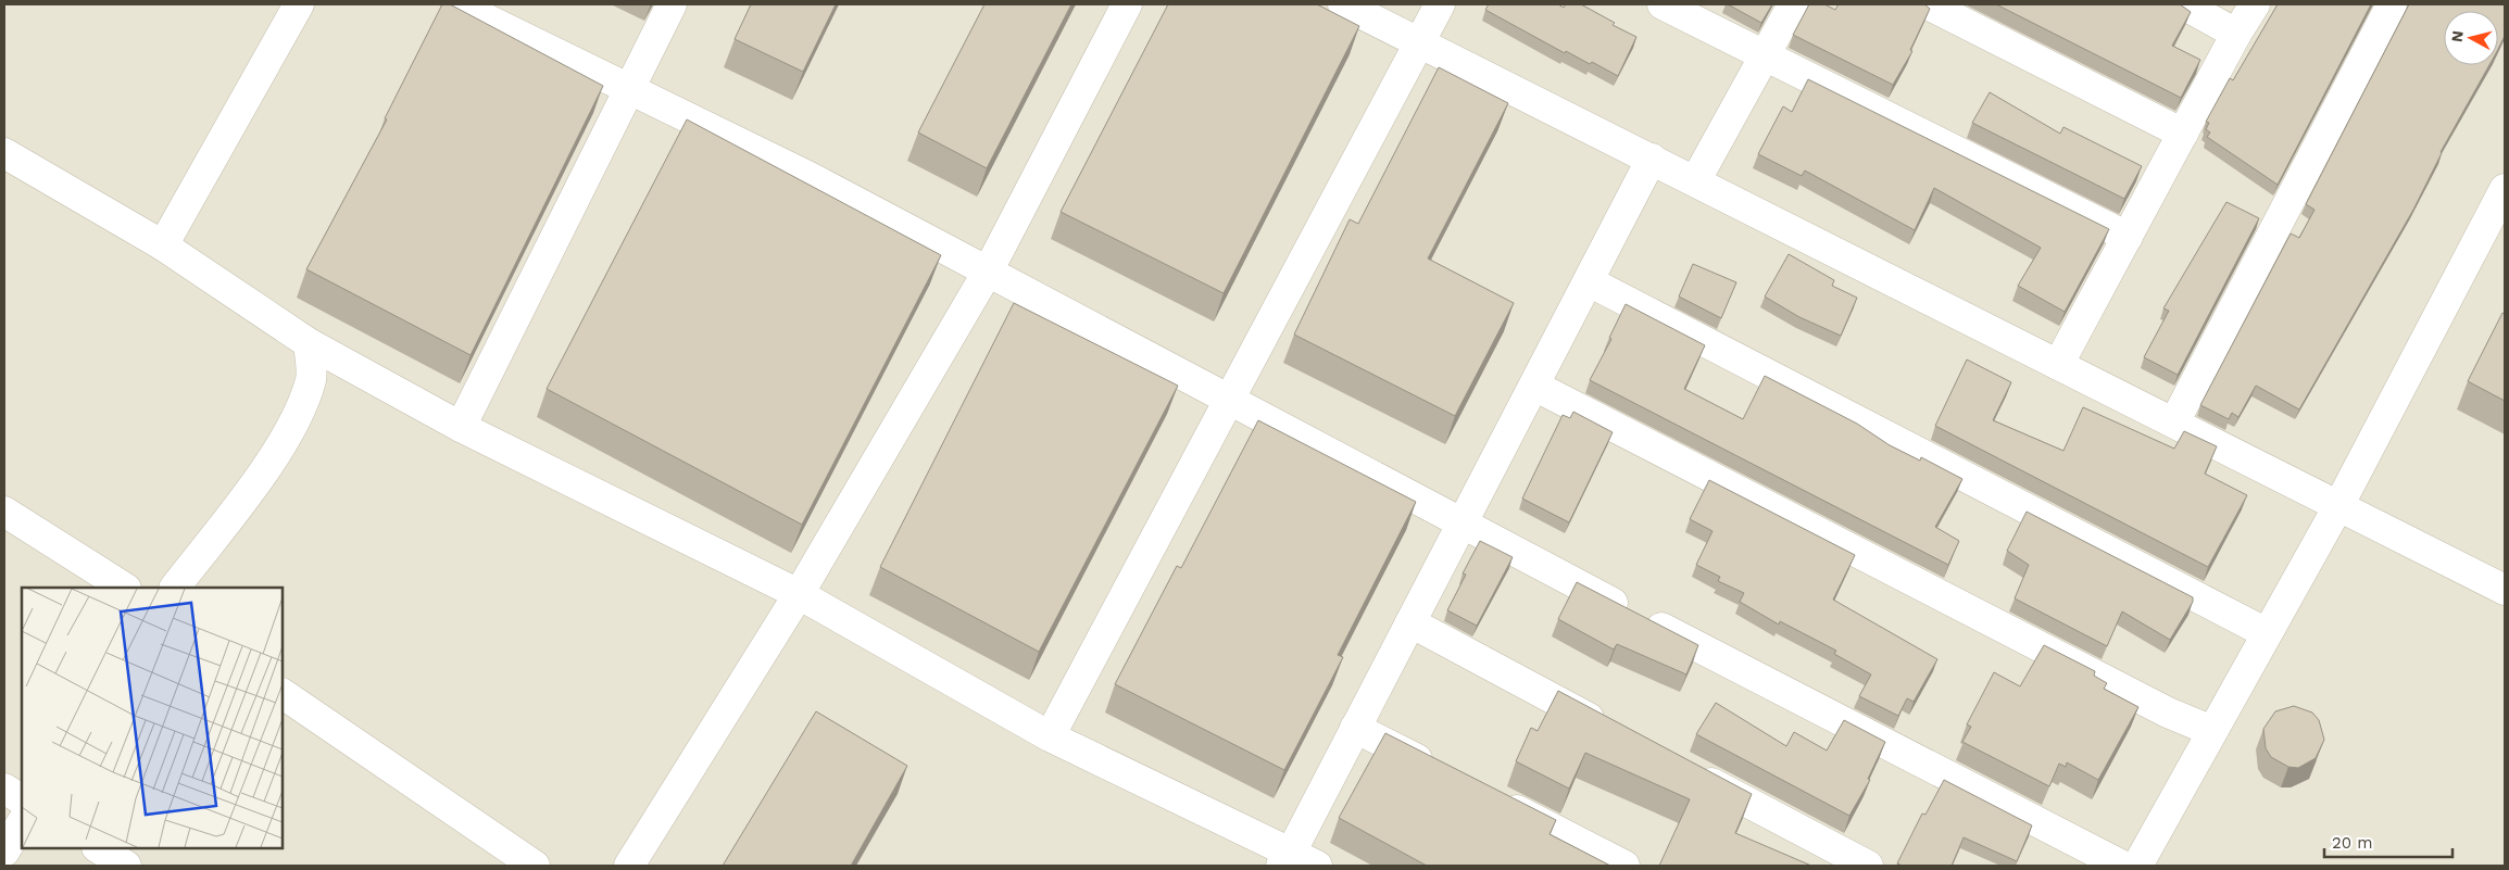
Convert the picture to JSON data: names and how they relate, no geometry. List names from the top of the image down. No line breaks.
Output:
{"scale_bar":"20 m","north":"left"}
